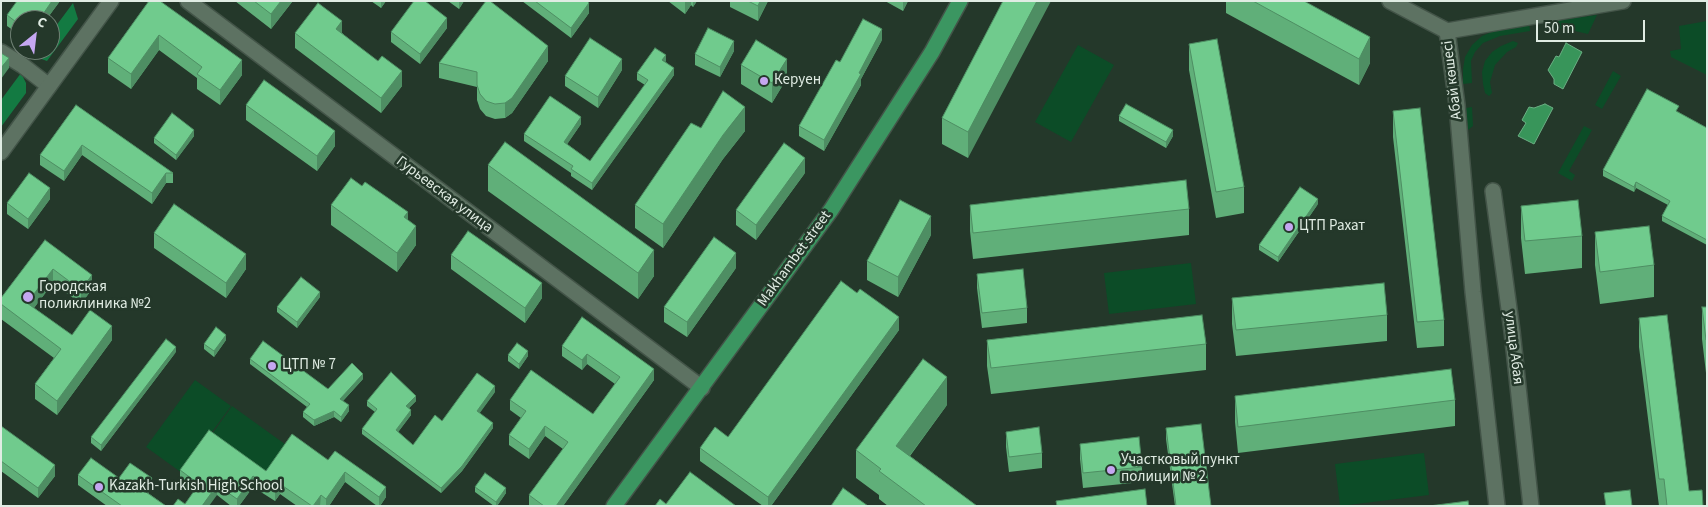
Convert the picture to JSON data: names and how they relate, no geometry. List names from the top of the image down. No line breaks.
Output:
{"streets":{"main road":["Makhambet street"],"street":["Абай көшесі","Гурьевская улица","улица Абая"]},"crossings":[["Гурьевская улица","Makhambet street"]],"places":["Керуен","ЦТП Рахат","Городская поликлиника №2","ЦТП № 7","Участковый пункт полиции № 2","Kazakh-Turkish High School"],"scale_bar":"50 m","north":"top right"}
